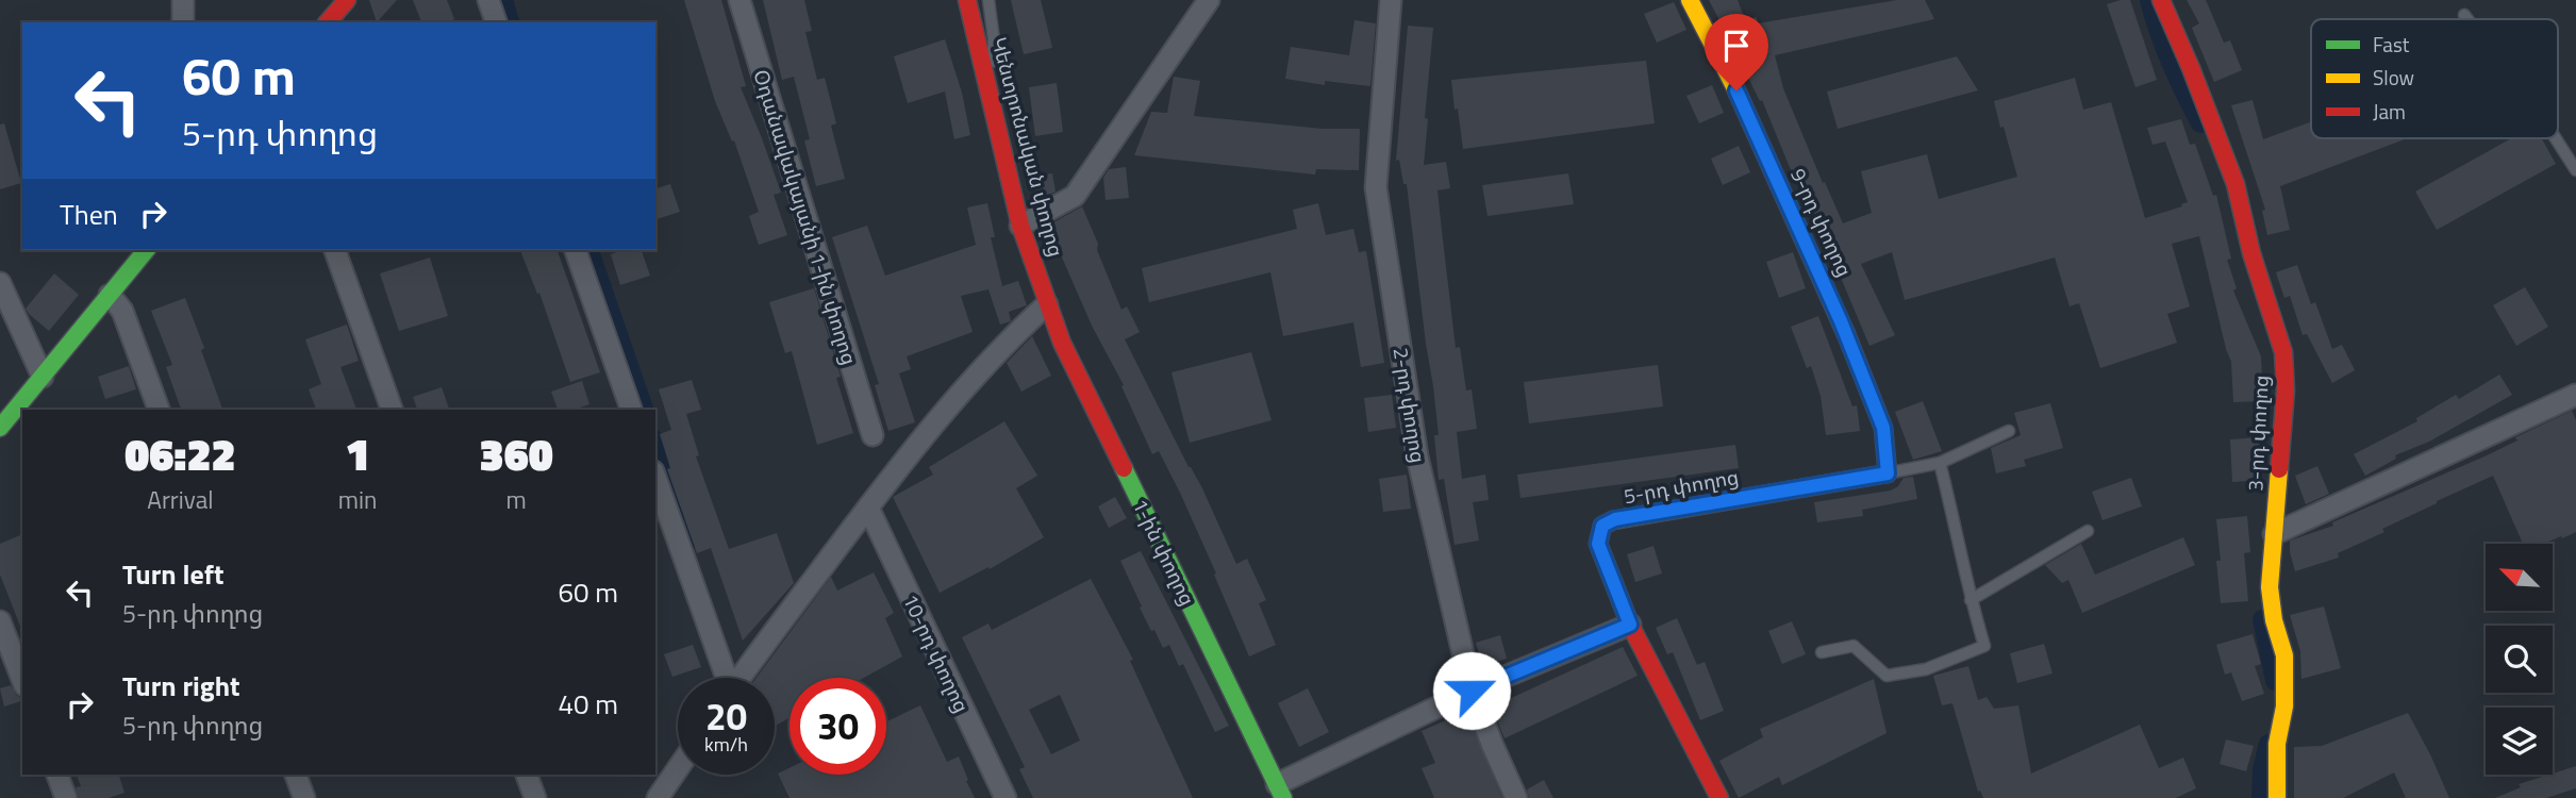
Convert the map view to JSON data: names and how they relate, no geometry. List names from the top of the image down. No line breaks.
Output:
{"streets":{"street":["Կենտրոնական փողոց","Օդանավակայանի 1-ին փողոց","9-րդ փողոց","2-րդ փողոց","3-րդ փողոց","5-րդ փողոց","1-ին փողոց","10-րդ փողոց"]},"crossings":[["Կենտրոնական փողոց","1-ին փողոց"],["9-րդ փողոց","5-րդ փողոց"]],"legend":["Fast","Slow","Jam"],"north":"top left","page":{"turn":["60 m","5-րդ փողոց"],"then":"Then","eta":["06:22","Arrival","1","min","360","m"],"list":[{"name":"Turn left","note":"5-րդ փողոց","value":"60 m"},{"name":"Turn right","note":"5-րդ փողոց","value":"40 m"}],"speed":"20 km/h","limit":"30"}}
